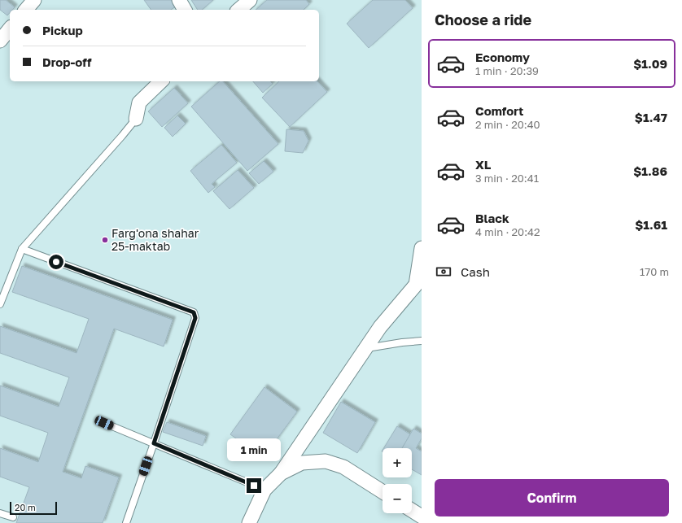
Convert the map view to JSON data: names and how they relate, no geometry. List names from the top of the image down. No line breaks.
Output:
{"places":["Farg'ona shahar 25-maktab"],"scale_bar":"20 m","page":{"heading":"Choose a ride","banner":["Pickup","Drop-off"],"list":[{"name":"Economy","note":"1 min · 20:39","value":"$1.09"},{"name":"Comfort","note":"2 min · 20:40","value":"$1.47"},{"name":"XL","note":"3 min · 20:41","value":"$1.86"},{"name":"Black","note":"4 min · 20:42","value":"$1.61"}],"pay":["Cash","170 m"],"bubble":"1 min","map_buttons":["+","−"],"buttons":"Confirm","scale":"20 m"}}
